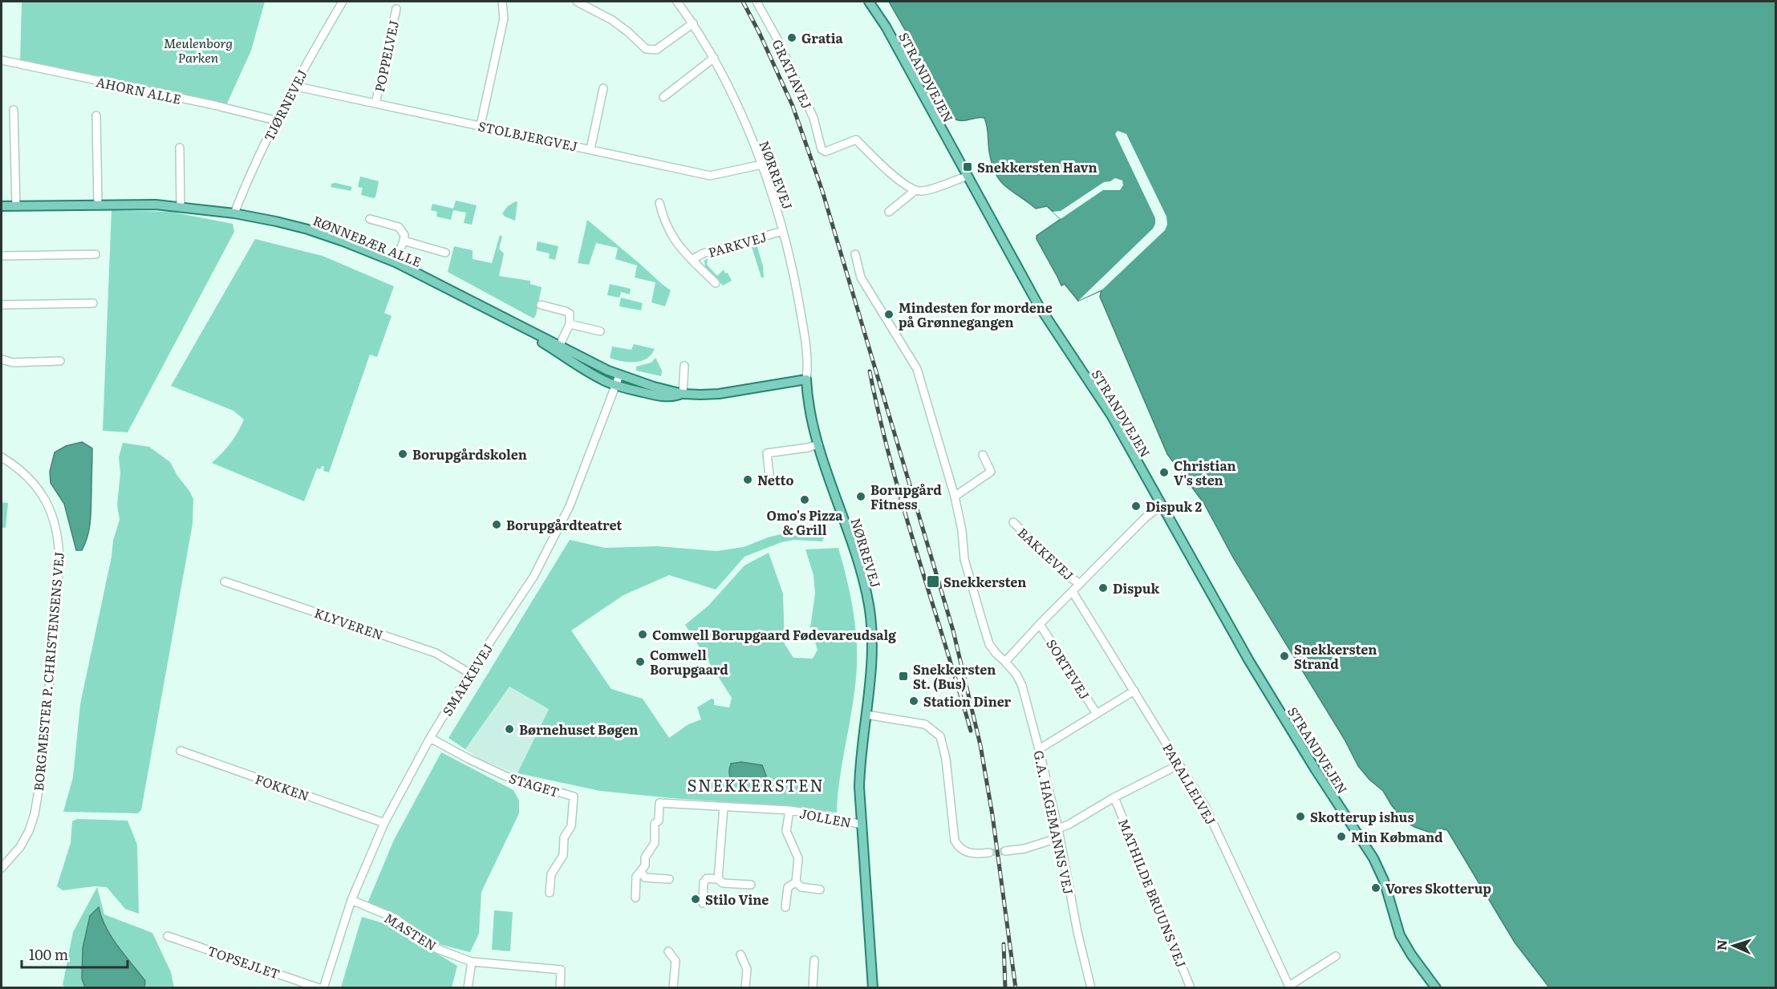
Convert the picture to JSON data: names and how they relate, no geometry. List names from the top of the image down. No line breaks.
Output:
{"streets":{"main road":["STRANDVEJEN","NØRREVEJ","RØNNEBÆR ALLE"],"street":["POPPELVEJ","GRATIAVEJ","AHORN ALLE","TJØRNEVEJ","STOLBJERGVEJ","PARKVEJ","BAKKEVEJ","KLYVEREN","SORTEVEJ","BORGMESTER P. CHRISTENSENS VEJ","SMAKKEVEJ","PARALLELVEJ","STAGET","FOKKEN","JOLLEN","G.A. HAGEMANNS VEJ","MATHILDE BRUUNS VEJ","MASTEN","TOPSEJLET"]},"crossings":[["POPPELVEJ","STOLBJERGVEJ"],["AHORN ALLE","TJØRNEVEJ"],["TJØRNEVEJ","STOLBJERGVEJ"],["TJØRNEVEJ","RØNNEBÆR ALLE"],["STOLBJERGVEJ","NØRREVEJ"],["NØRREVEJ","RØNNEBÆR ALLE"],["NØRREVEJ","PARKVEJ"],["NØRREVEJ","JOLLEN"],["RØNNEBÆR ALLE","SMAKKEVEJ"],["KLYVEREN","SMAKKEVEJ"],["SMAKKEVEJ","STAGET"],["SMAKKEVEJ","FOKKEN"],["SMAKKEVEJ","MASTEN"]],"districts":["SNEKKERSTEN"],"parks":["Meulenborg Parken"],"places":{"other":["Gratia","Mindesten for mordene på Grønnegangen","Borupgårdskolen","Christian V's sten","Netto","Borupgård Fitness","Omo's Pizza & Grill","Dispuk 2","Borupgårdteatret","Dispuk","Comwell Borupgaard Fødevareudsalg","Snekkersten Strand","Comwell Borupgaard","Station Diner","Børnehuset Bøgen","Skotterup ishus","Min Købmand","Vores Skotterup","Stilo Vine"],"transit":["Snekkersten Havn","Snekkersten","Snekkersten St. (Bus)"]},"scale_bar":"100 m","north":"left"}
